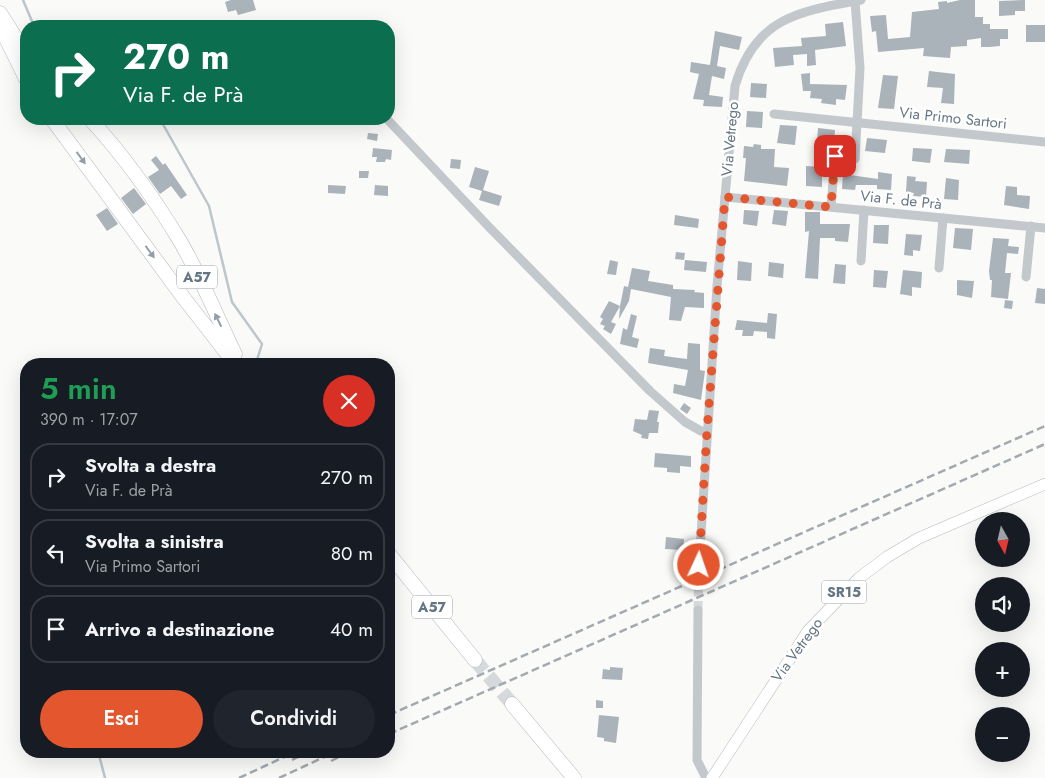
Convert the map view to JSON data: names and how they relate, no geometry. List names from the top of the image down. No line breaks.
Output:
{"streets":{"highway":["A57"],"main road":["Via Vetrego","SR15"],"street":["Via Primo Sartori","Via F. de Prà"]},"crossings":[["Via Vetrego","Via F. de Prà"]],"north":"bottom","page":{"turn":["270 m","Via F. de Prà"],"heading":["5 min","390 m · 17:07"],"list":[{"name":"Svolta a destra","note":"Via F. de Prà","value":"270 m"},{"name":"Svolta a sinistra","note":"Via Primo Sartori","value":"80 m"},{"name":"Arrivo a destinazione","value":"40 m"}],"map_buttons":["+","−"],"buttons":["Esci","Condividi"]}}
